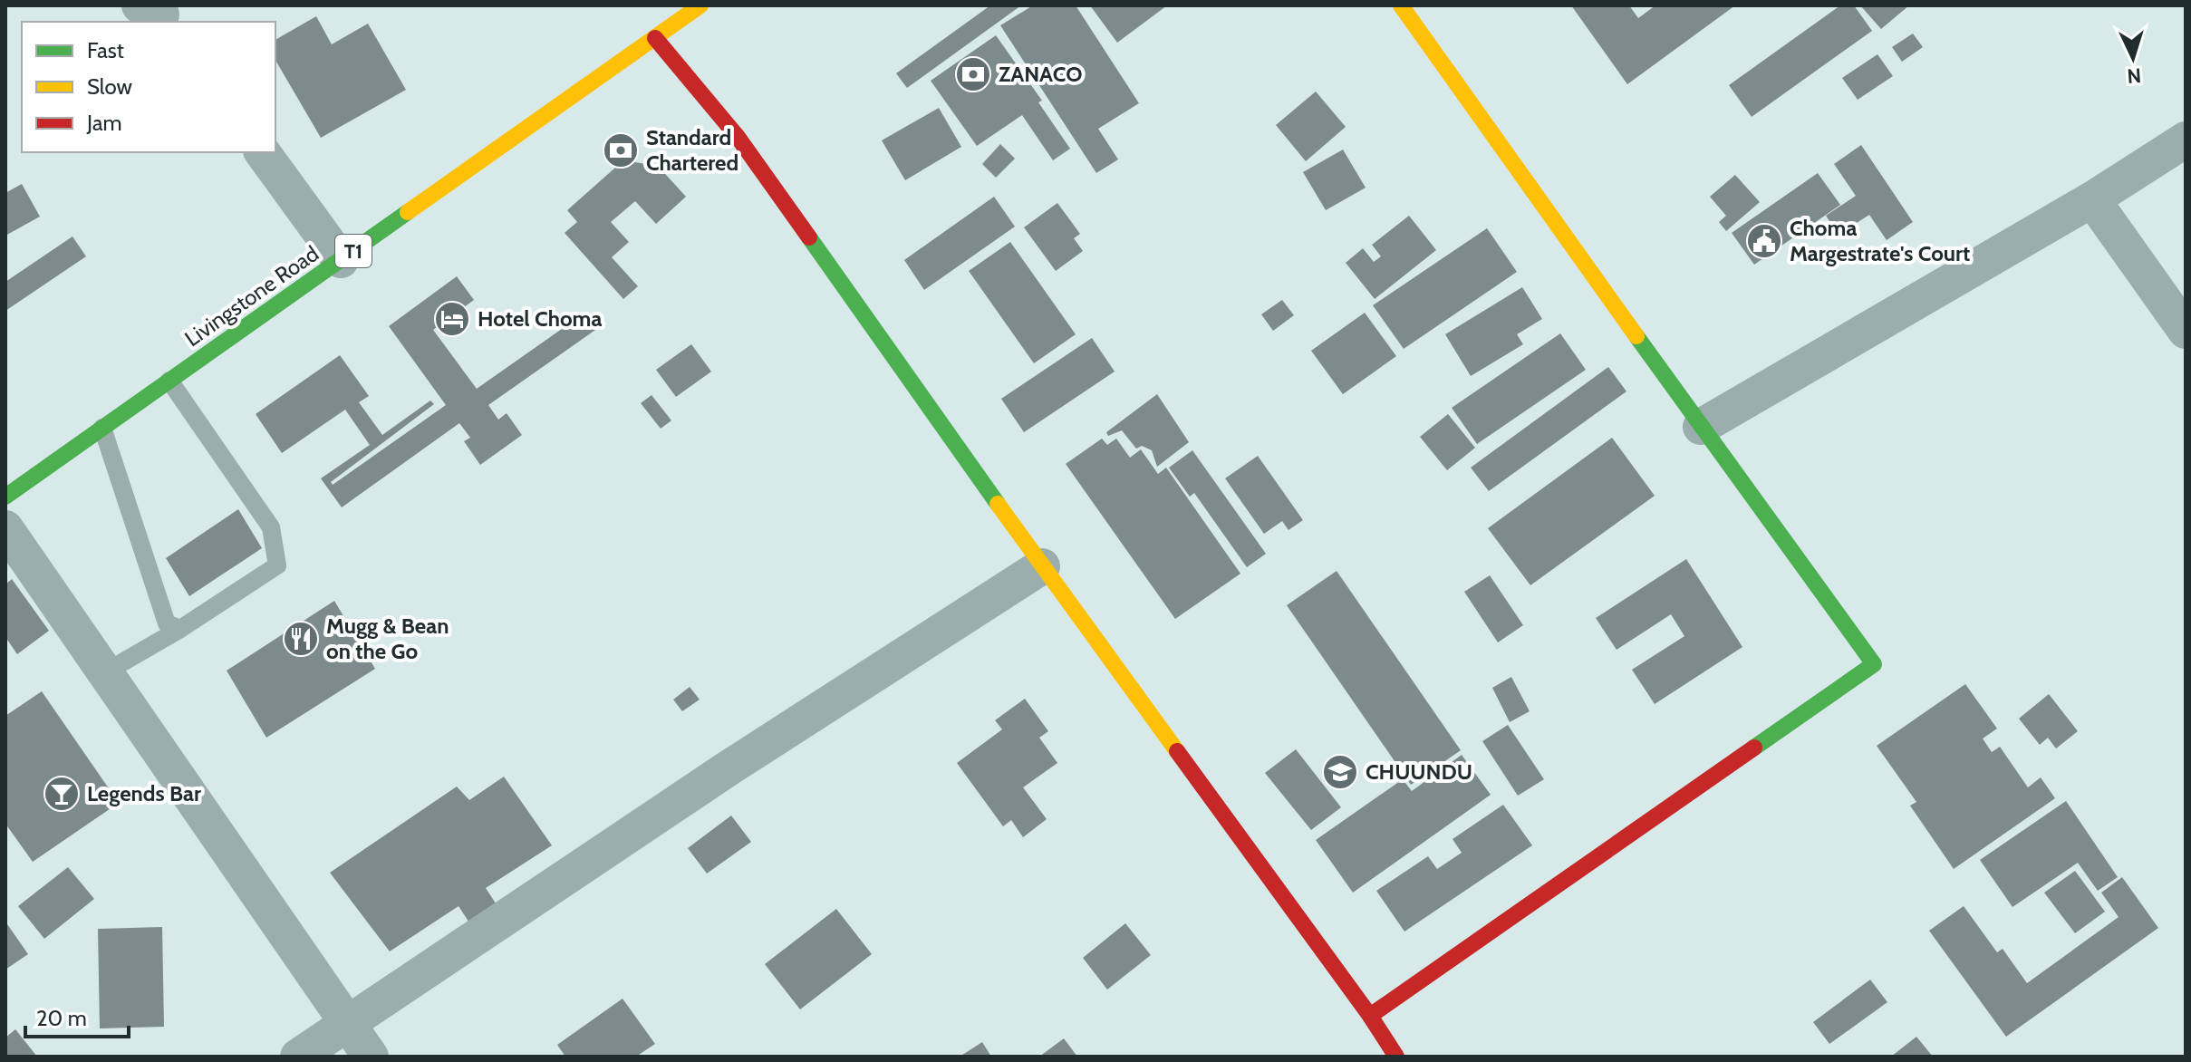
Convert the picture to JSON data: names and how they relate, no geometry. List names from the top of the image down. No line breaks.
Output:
{"streets":{"main road":["T1","Livingstone Road"]},"places":{"bank":["ZANACO","Standard Chartered"],"public building":["Choma Margestrate's Court"],"hotel":["Hotel Choma"],"restaurant":["Mugg & Bean on the Go"],"school or university":["CHUUNDU"],"bar":["Legends Bar"]},"legend":["Fast","Slow","Jam"],"scale_bar":"20 m","north":"bottom"}
